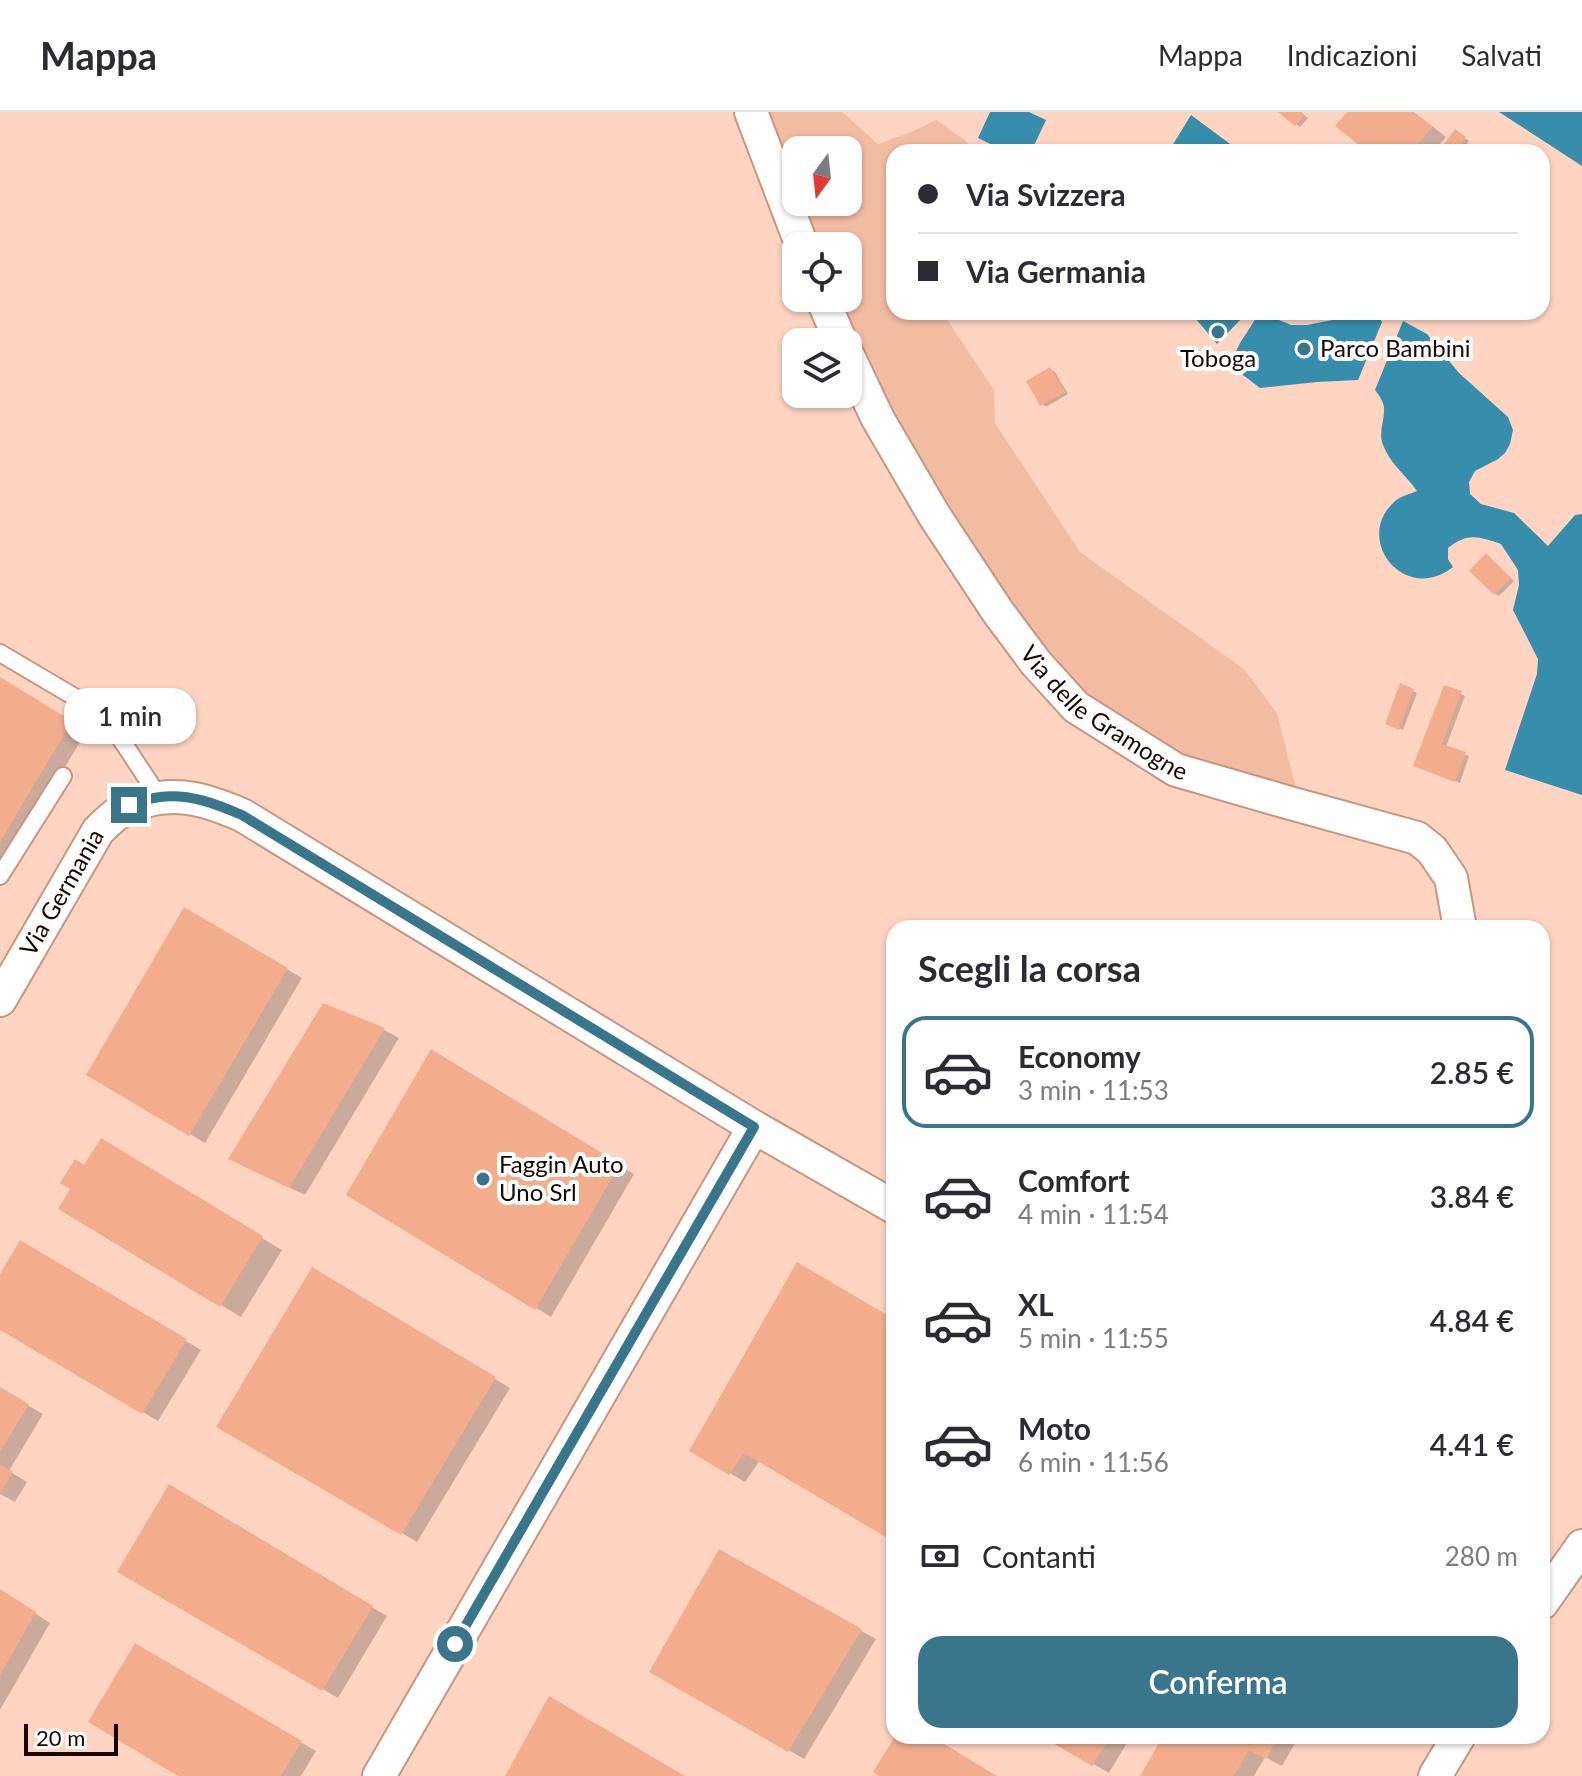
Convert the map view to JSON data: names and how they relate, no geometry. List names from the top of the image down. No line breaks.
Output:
{"streets":{"street":["Via delle Gramogne","Via Germania"]},"places":["Toboga","Parco Bambini","Faggin Auto Uno Srl"],"scale_bar":"20 m","north":"bottom","page":{"header":"Mappa","nav":["Mappa","Indicazioni","Salvati"],"banner":["Via Svizzera","Via Germania"],"bubble":"1 min","heading":"Scegli la corsa","list":[{"name":"Economy","note":"3 min · 11:53","value":"2.85 €"},{"name":"Comfort","note":"4 min · 11:54","value":"3.84 €"},{"name":"XL","note":"5 min · 11:55","value":"4.84 €"},{"name":"Moto","note":"6 min · 11:56","value":"4.41 €"}],"pay":["Contanti","280 m"],"buttons":"Conferma","scale":"20 m"}}
